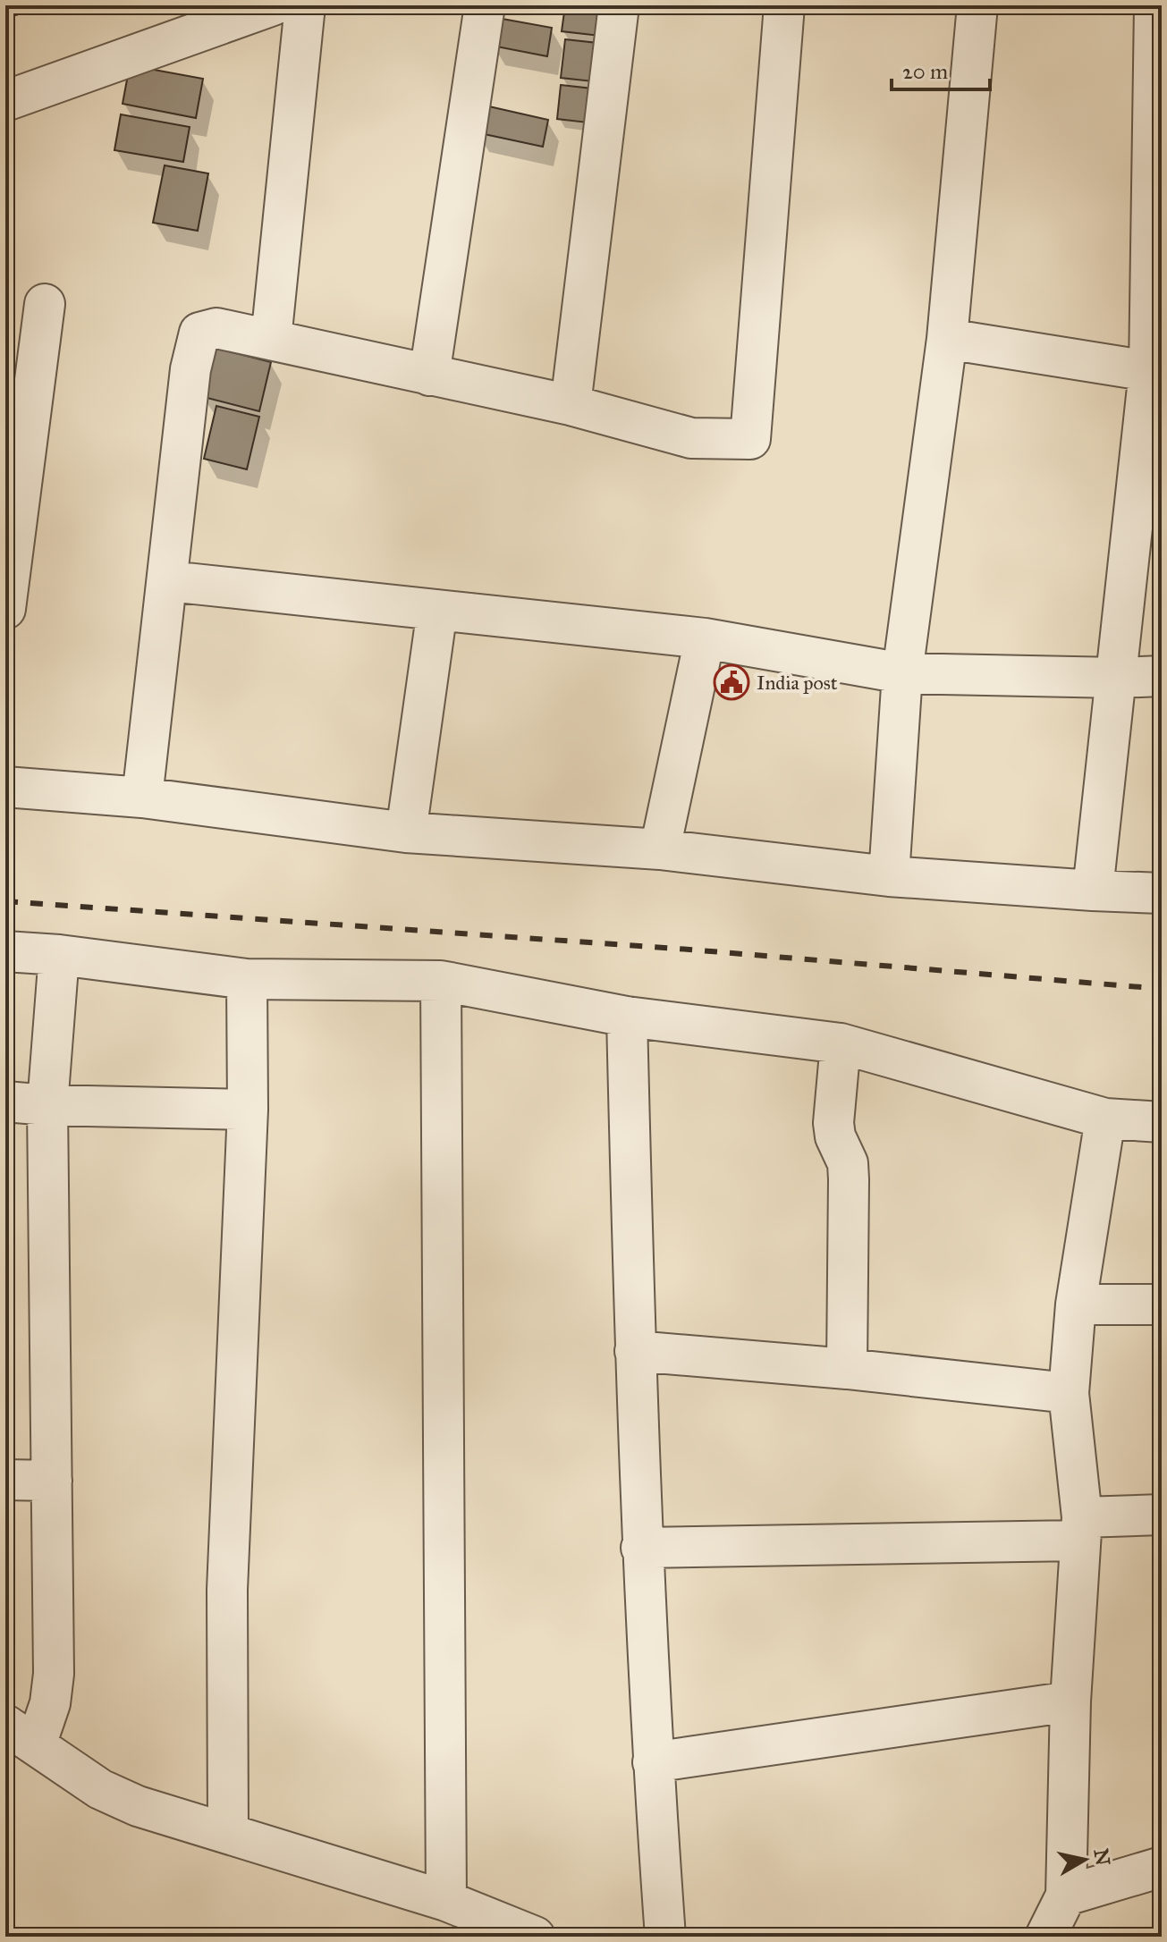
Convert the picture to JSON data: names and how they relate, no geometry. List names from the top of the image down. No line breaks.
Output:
{"places":{"public building":["India post"]},"scale_bar":"20 m","north":"right"}
